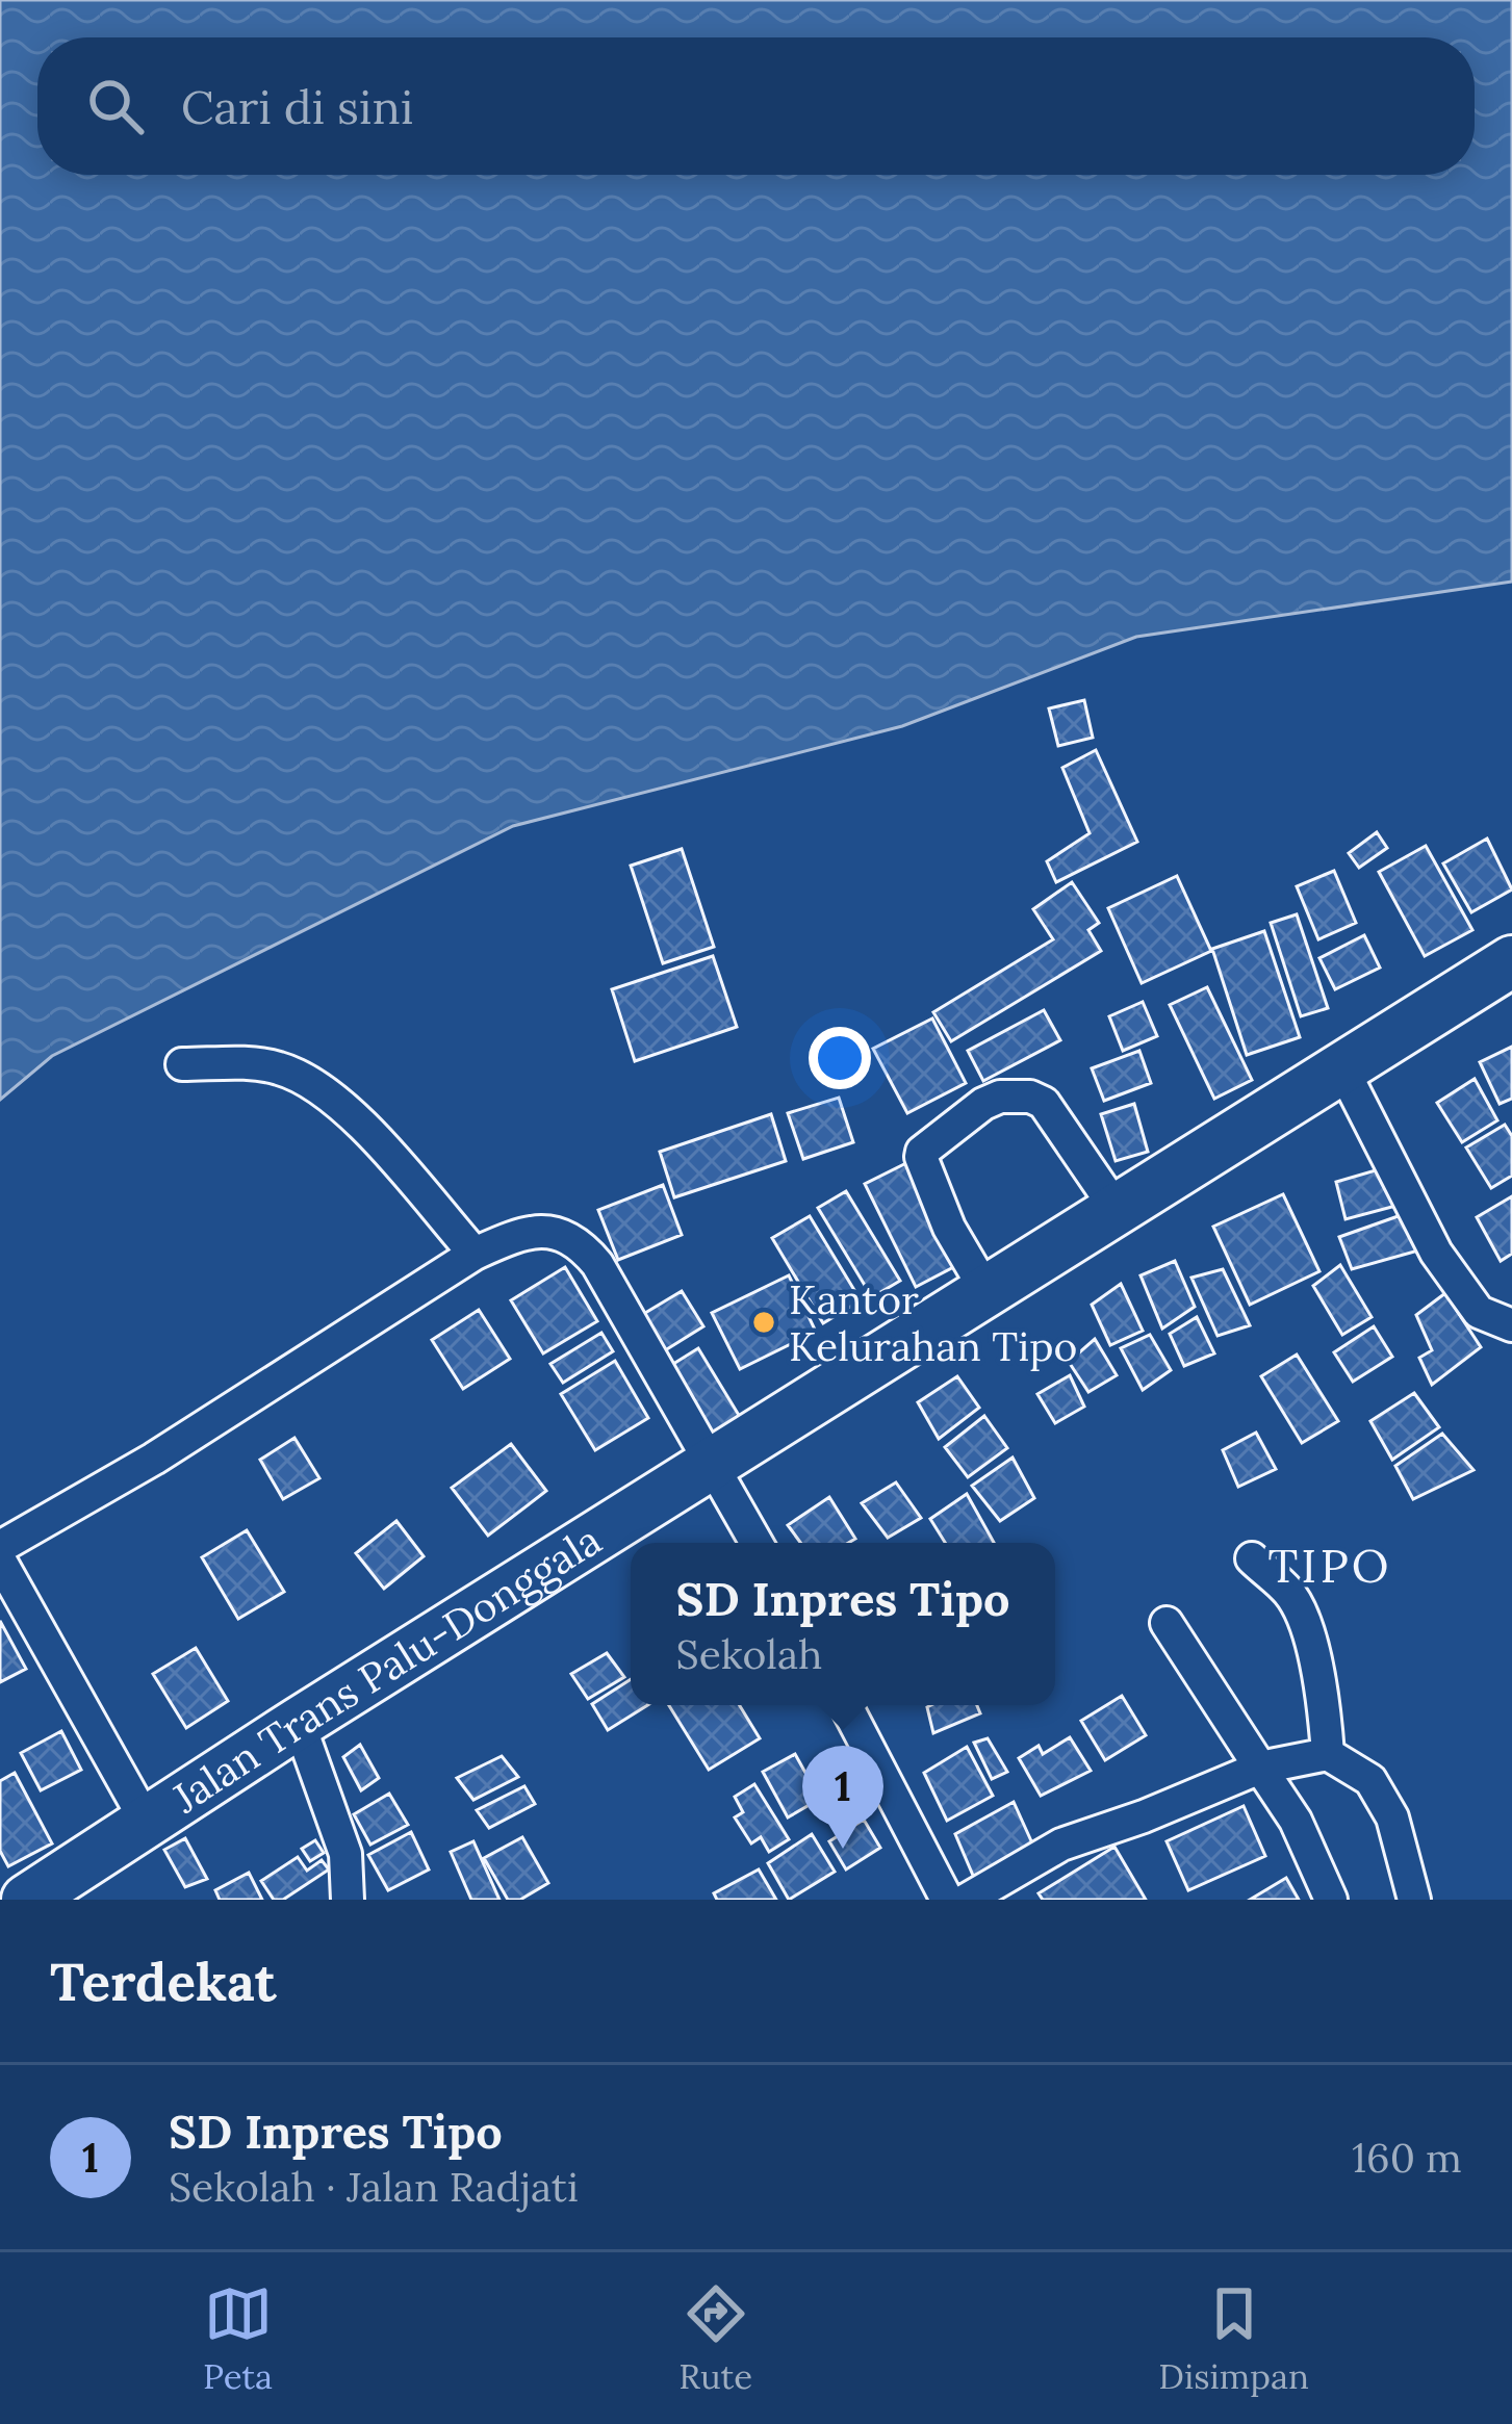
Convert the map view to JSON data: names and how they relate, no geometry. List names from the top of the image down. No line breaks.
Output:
{"streets":{"highway":["Jalan Trans Palu-Donggala"]},"districts":["TIPO"],"places":["Kantor Kelurahan Tipo"],"page":{"search":"Cari di sini","popup":["SD Inpres Tipo","Sekolah"],"pins":"1","heading":"Terdekat","list":[{"mark":"1","name":"SD Inpres Tipo","note":"Sekolah · Jalan Radjati","value":"160 m"}],"nav":["Peta","Rute","Disimpan"]}}
